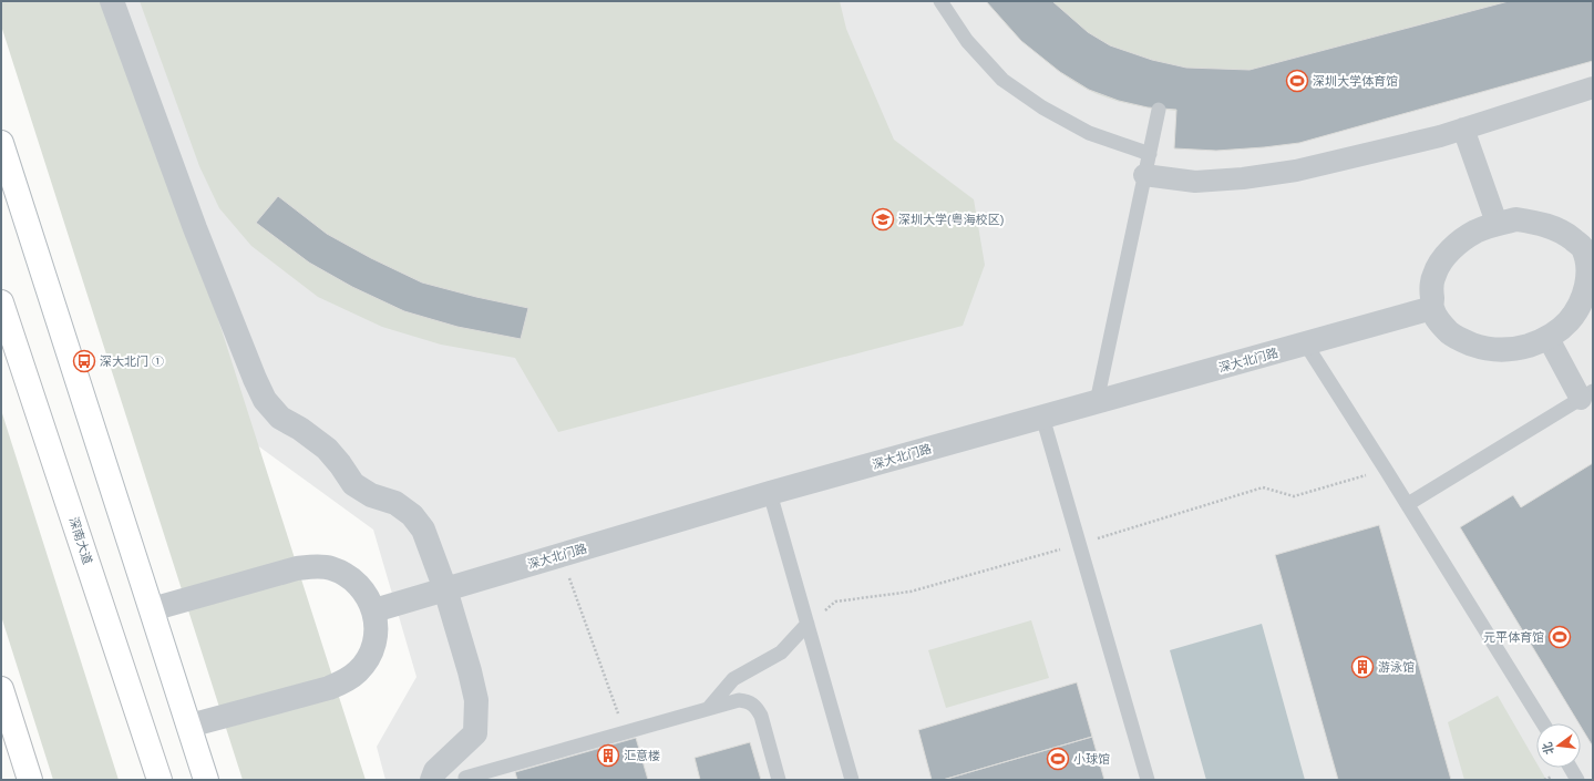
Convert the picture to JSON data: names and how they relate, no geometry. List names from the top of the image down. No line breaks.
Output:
{"streets":{"main road":["深南大道"],"street":["深大北门路"]},"places":{"sports":["深圳大学体育馆","元平体育馆","小球馆"],"school or university":["深圳大学(粤海校区)"],"bus stop":["深大北门 ①"],"building":["游泳馆","汇意楼"]},"north":"left"}
